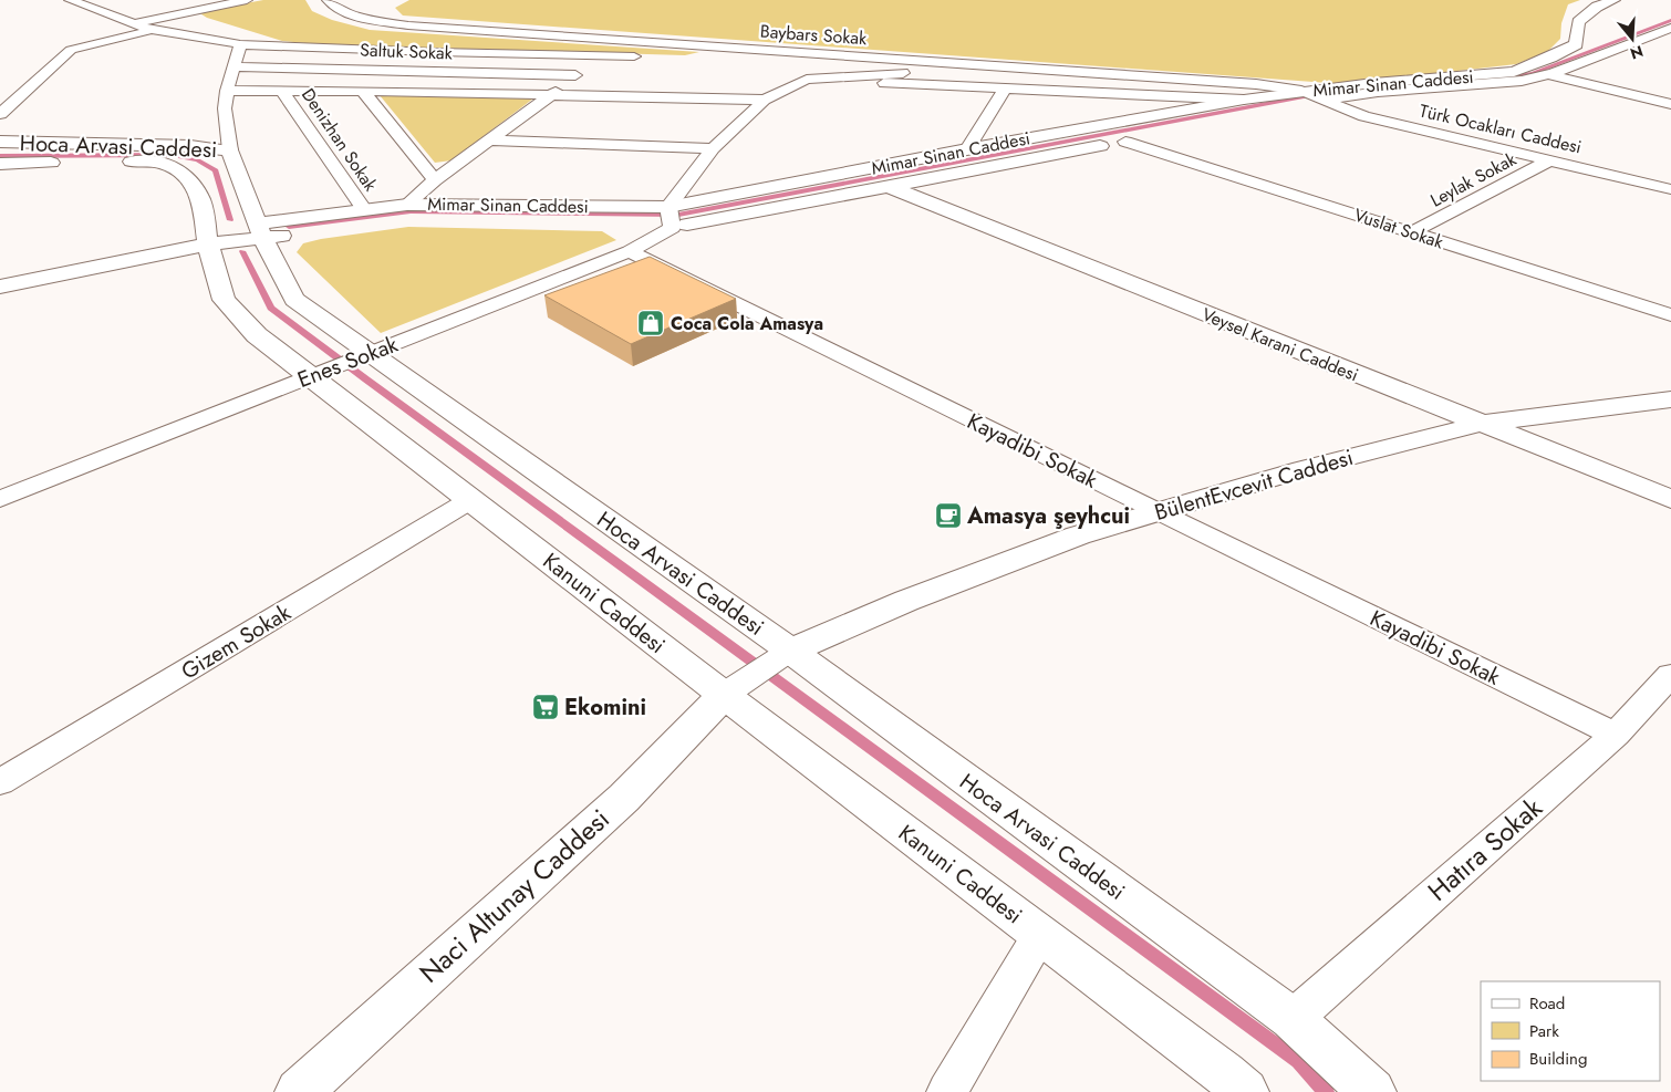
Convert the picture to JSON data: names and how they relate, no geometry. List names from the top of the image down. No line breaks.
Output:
{"streets":{"street":["Baybars Sokak","Saltuk Sokak","Mimar Sinan Caddesi","Türk Ocakları Caddesi","Denizhan Sokak","Hoca Arvasi Caddesi","Leylak Sokak","Vuslat Sokak","Veysel Karani Caddesi","Enes Sokak","Kayadibi Sokak","BülentEvcevit Caddesi","Kanuni Caddesi","Gizem Sokak","Hatıra Sokak","Naci Altunay Caddesi"]},"crossings":[["Baybars Sokak","Mimar Sinan Caddesi"],["Baybars Sokak","Türk Ocakları Caddesi"],["Mimar Sinan Caddesi","Türk Ocakları Caddesi"],["Mimar Sinan Caddesi","Denizhan Sokak"],["Mimar Sinan Caddesi","Hoca Arvasi Caddesi"],["Mimar Sinan Caddesi","Vuslat Sokak"],["Mimar Sinan Caddesi","Veysel Karani Caddesi"],["Mimar Sinan Caddesi","Enes Sokak"],["Mimar Sinan Caddesi","Kanuni Caddesi"],["Türk Ocakları Caddesi","Leylak Sokak"],["Hoca Arvasi Caddesi","Enes Sokak"],["Hoca Arvasi Caddesi","BülentEvcevit Caddesi"],["Hoca Arvasi Caddesi","Hatıra Sokak"],["Leylak Sokak","Vuslat Sokak"],["Veysel Karani Caddesi","BülentEvcevit Caddesi"],["Enes Sokak","Kayadibi Sokak"],["Enes Sokak","Kanuni Caddesi"],["Kayadibi Sokak","BülentEvcevit Caddesi"],["Kayadibi Sokak","Hatıra Sokak"],["Kanuni Caddesi","Gizem Sokak"],["Kanuni Caddesi","Naci Altunay Caddesi"]],"places":{"shop":["Coca Cola Amasya"],"cafe":["Amasya şeyhcui"],"supermarket":["Ekomini"]},"legend":["Road","Park","Building"],"north":"bottom"}
